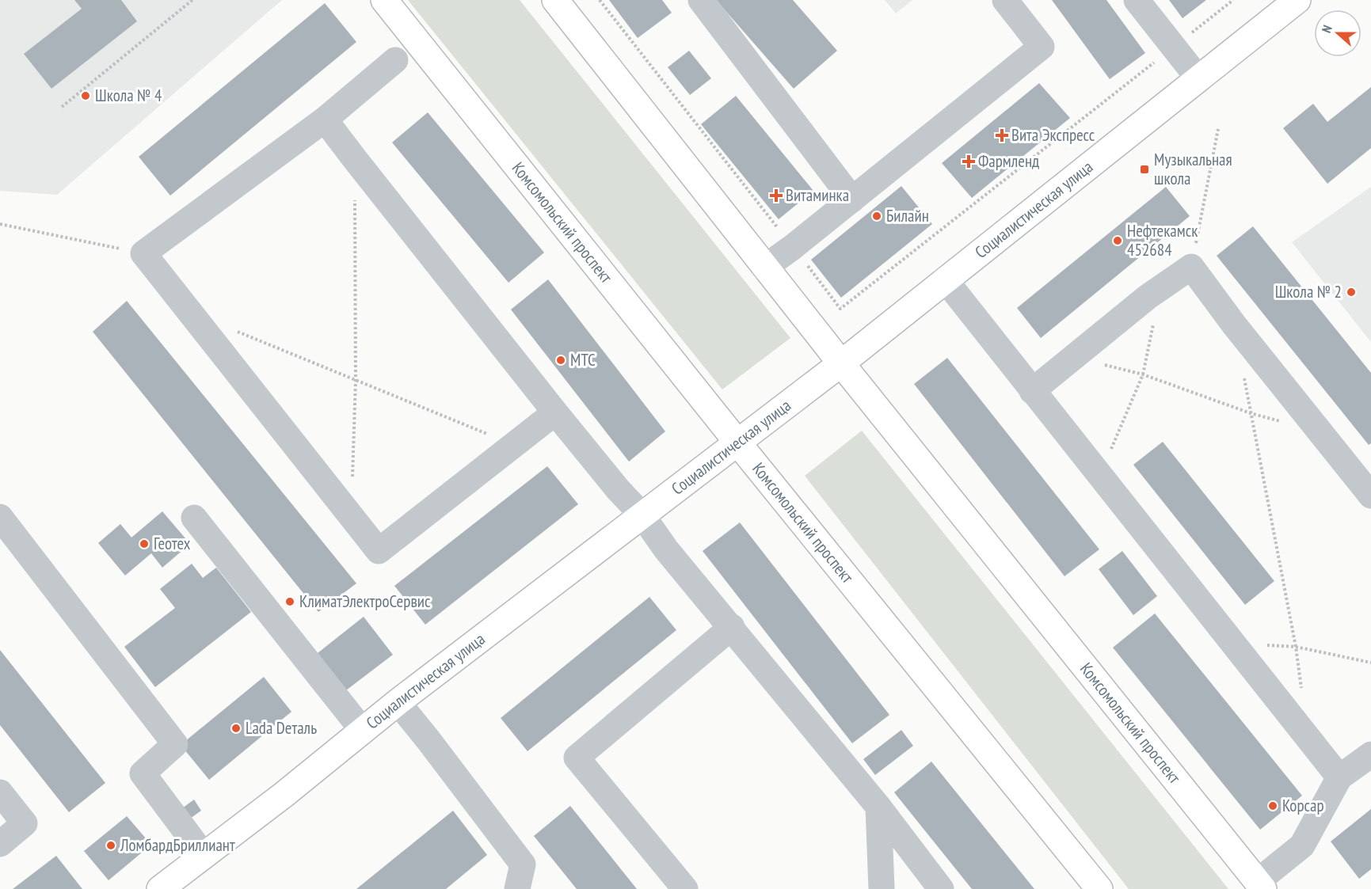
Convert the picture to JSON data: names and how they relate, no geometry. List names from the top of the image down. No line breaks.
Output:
{"streets":{"main road":["Социалистическая улица","Комсомольский проспект"]},"crossings":[["Социалистическая улица","Комсомольский проспект"]],"places":{"other":["Школа № 4","Билайн","Нефтекамск 452684","Школа № 2","МТС","Геотех","КлиматЭлектроСервис","Lada Dеталь","Корсар","ЛомбардБриллиант"],"health":["Вита Экспресс","Фармленд","Витаминка"],"transit":["Музыкальная школа"]},"north":"left"}
